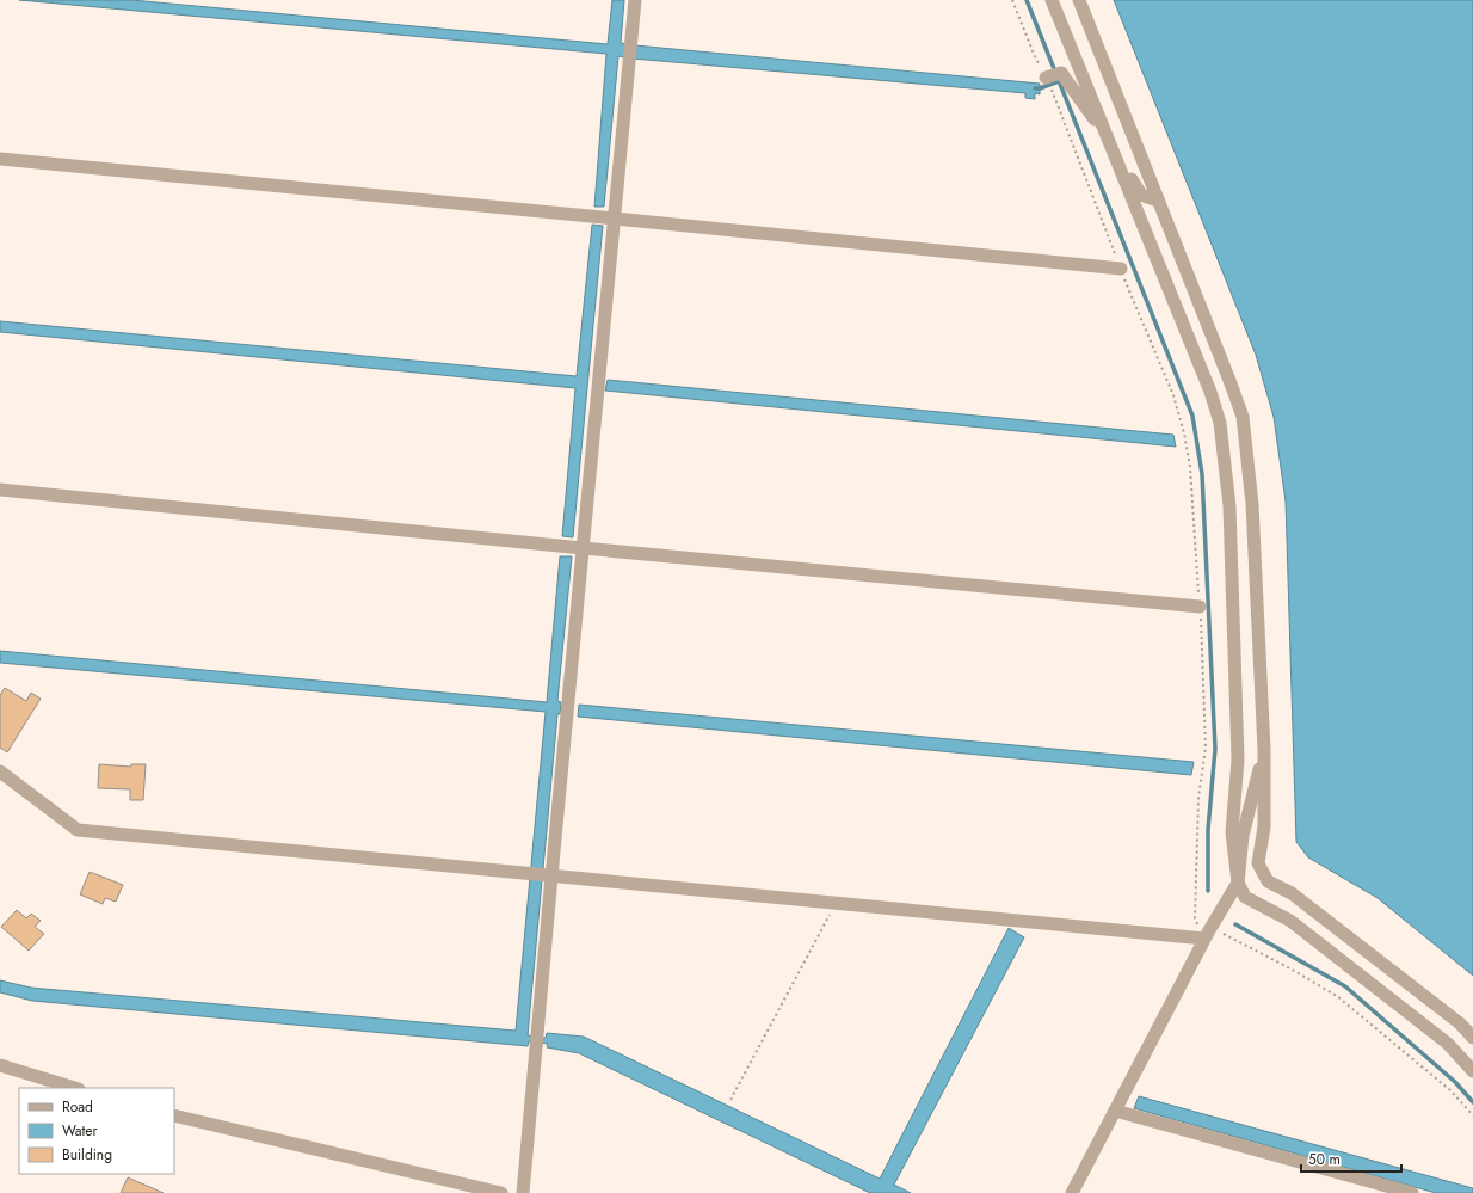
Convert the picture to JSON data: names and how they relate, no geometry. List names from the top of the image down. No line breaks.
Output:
{"legend":["Road","Water","Building"],"scale_bar":"50 m"}
